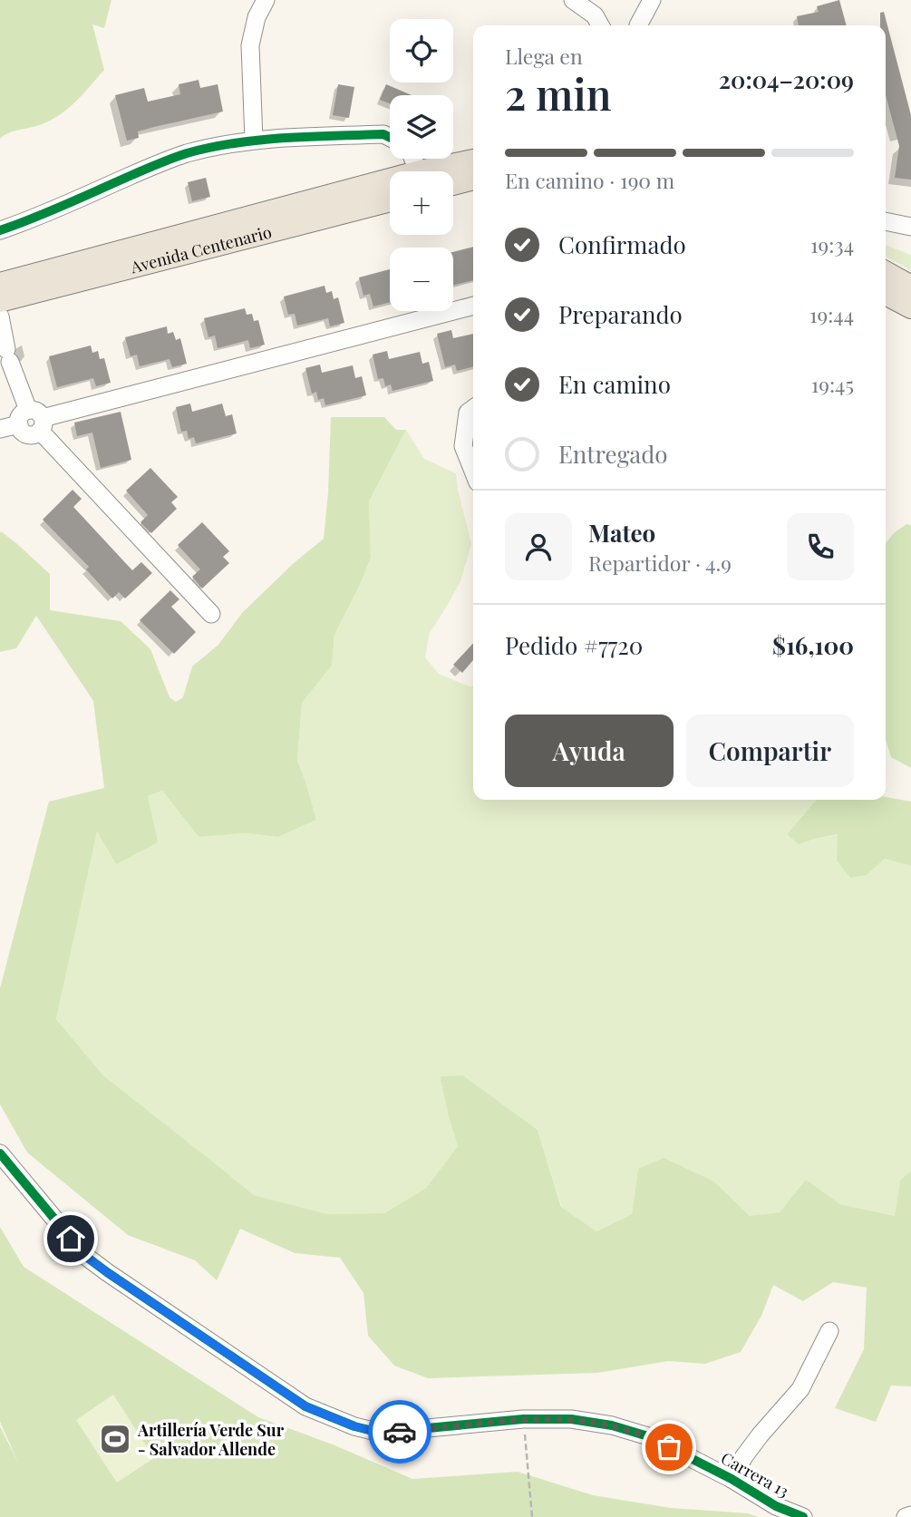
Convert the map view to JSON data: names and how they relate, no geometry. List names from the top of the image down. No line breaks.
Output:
{"streets":{"main road":["Avenida Centenario"],"street":["Carrera 13"]},"places":{"sports":["Artillería Verde Sur - Salvador Allende"]},"page":{"map_buttons":["+","−"],"heading":["2 min","Llega en","20:04–20:09"],"panel":["Mateo","Repartidor · 4.9","Pedido #7720","$16,100"],"bar":"En camino · 190 m","list":[["Confirmado","19:34"],["Preparando","19:44"],["En camino","19:45"],"Entregado"],"buttons":["Ayuda","Compartir"]}}
